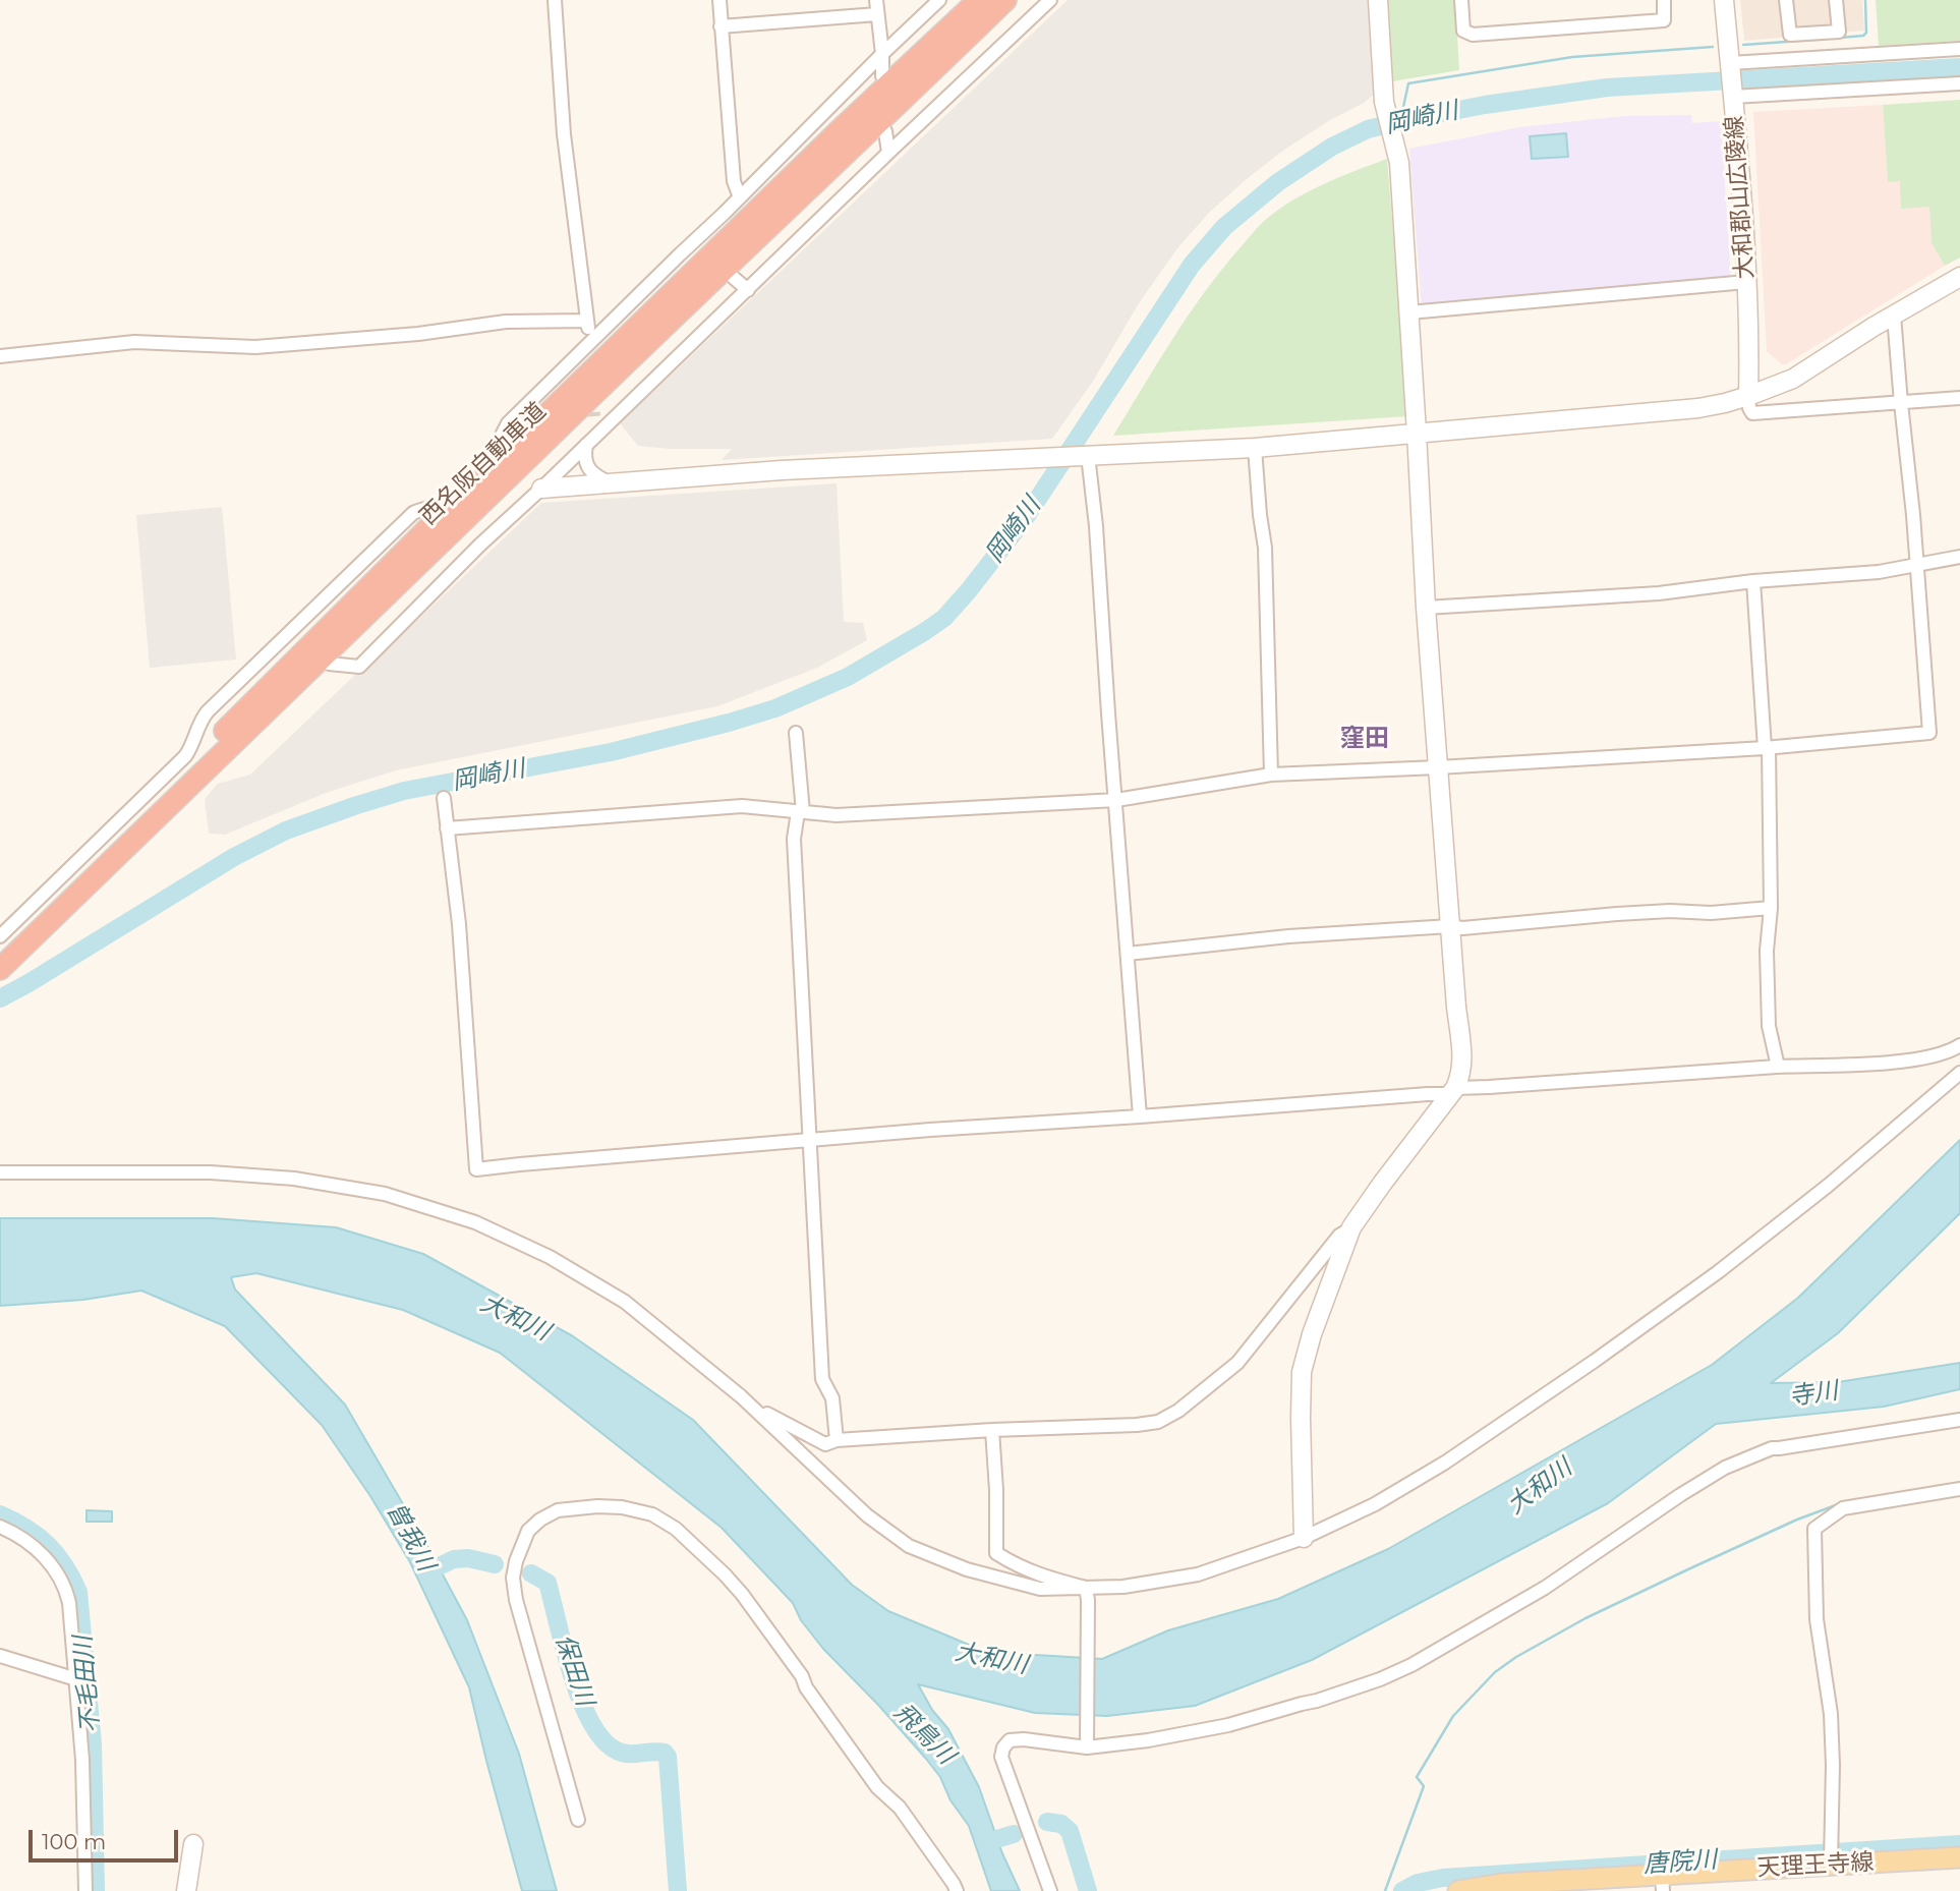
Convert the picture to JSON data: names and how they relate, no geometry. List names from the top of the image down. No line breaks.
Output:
{"streets":{"highway":["西名阪自動車道"],"main road":["天理王寺線"],"street":["大和郡山広陵線"]},"districts":["窪田"],"water":["岡崎川","大和川","寺川","曽我川","保田川","不毛田川","飛鳥川","唐院川"],"scale_bar":"100 m"}
